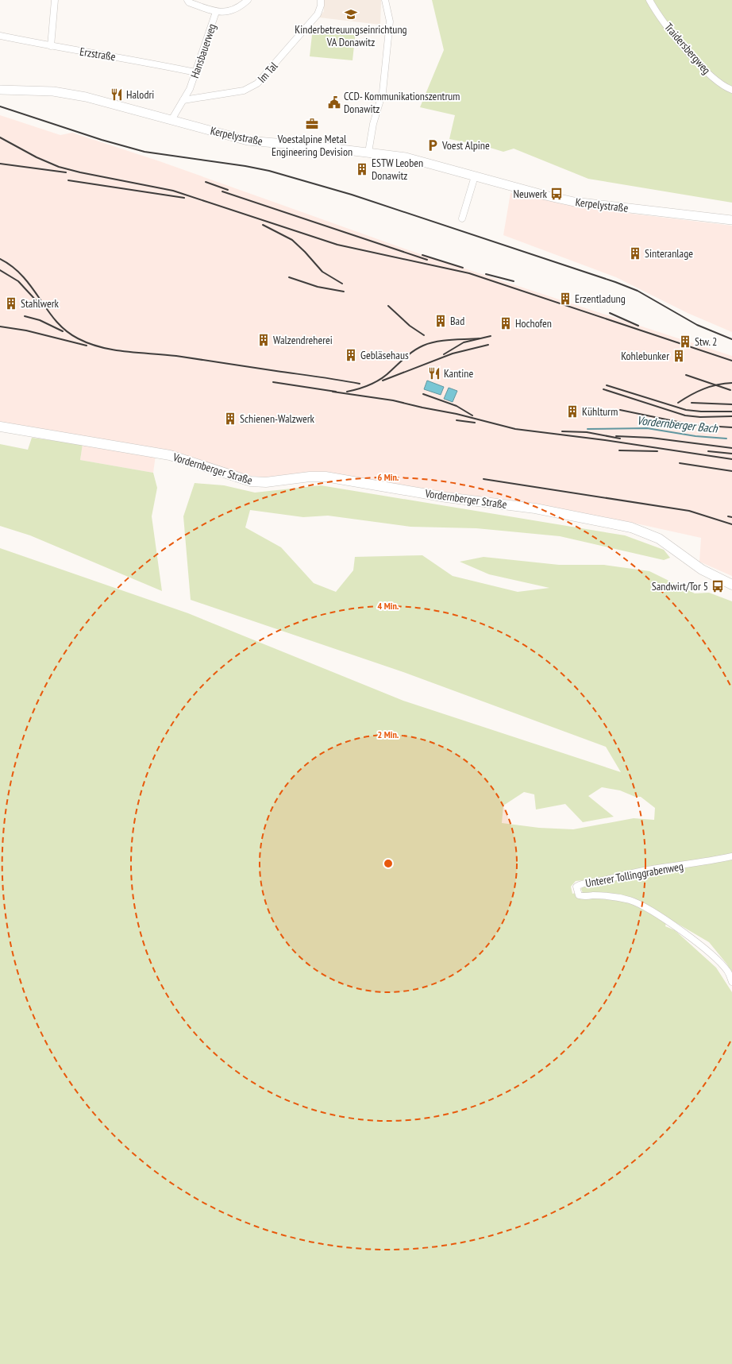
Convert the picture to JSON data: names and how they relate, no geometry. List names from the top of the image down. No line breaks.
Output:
{"streets":{"main road":["Kerpelystraße","Vordernberger Straße"],"street":["Traidersbergweg","Hansbauerweg","Erzstraße","Im Tal","Unterer Tollinggrabenweg"]},"crossings":[["Hansbauerweg","Erzstraße"],["Hansbauerweg","Im Tal"],["Hansbauerweg","Kerpelystraße"]],"water":["Vordernberger Bach"],"places":{"school or university":["Kinderbetreuungseinrichtung VA Donawitz"],"restaurant":["Halodri","Kantine"],"public building":["CCD- Kommunikationszentrum Donawitz"],"office":["Voestalpine Metal Engineering Devision"],"parking":["Voest Alpine"],"building":["ESTW Leoben Donawitz","Sinteranlage","Erzentladung","Stahlwerk","Bad","Hochofen","Walzendreherei","Stw. 2","Gebläsehaus","Kohlebunker","Kühlturm","Schienen-Walzwerk"],"bus stop":["Neuwerk","Sandwirt/Tor 5"]},"rings":["6 Min.","4 Min.","2 Min."]}
